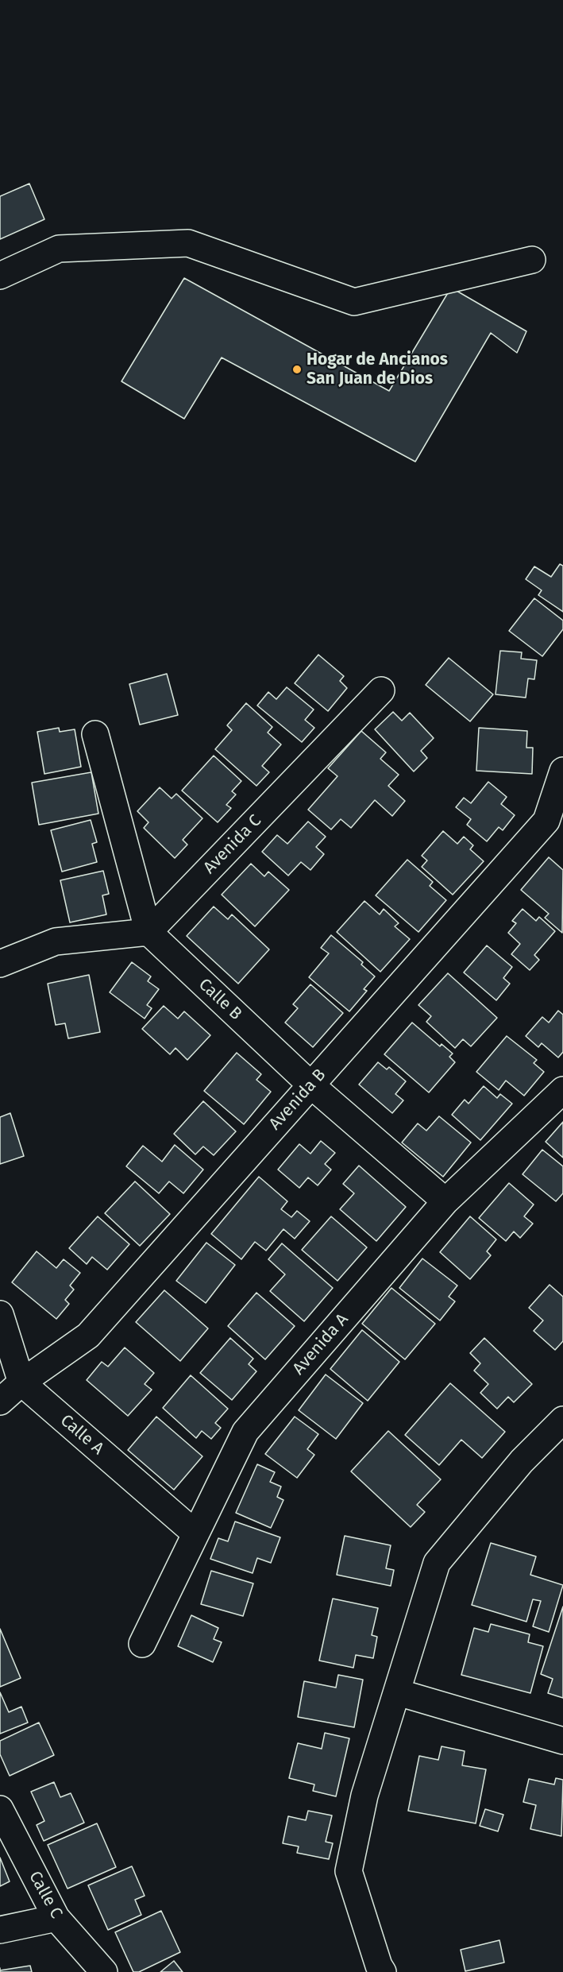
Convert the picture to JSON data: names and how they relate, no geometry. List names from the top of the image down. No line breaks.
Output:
{"streets":{"street":["Avenida C","Calle B","Avenida B","Avenida A","Calle A","Calle C"]},"crossings":[["Avenida C","Calle B"],["Calle B","Avenida B"],["Calle B","Avenida A"],["Avenida B","Calle A"],["Avenida A","Calle A"]],"places":["Hogar de Ancianos San Juan de Dios"]}
